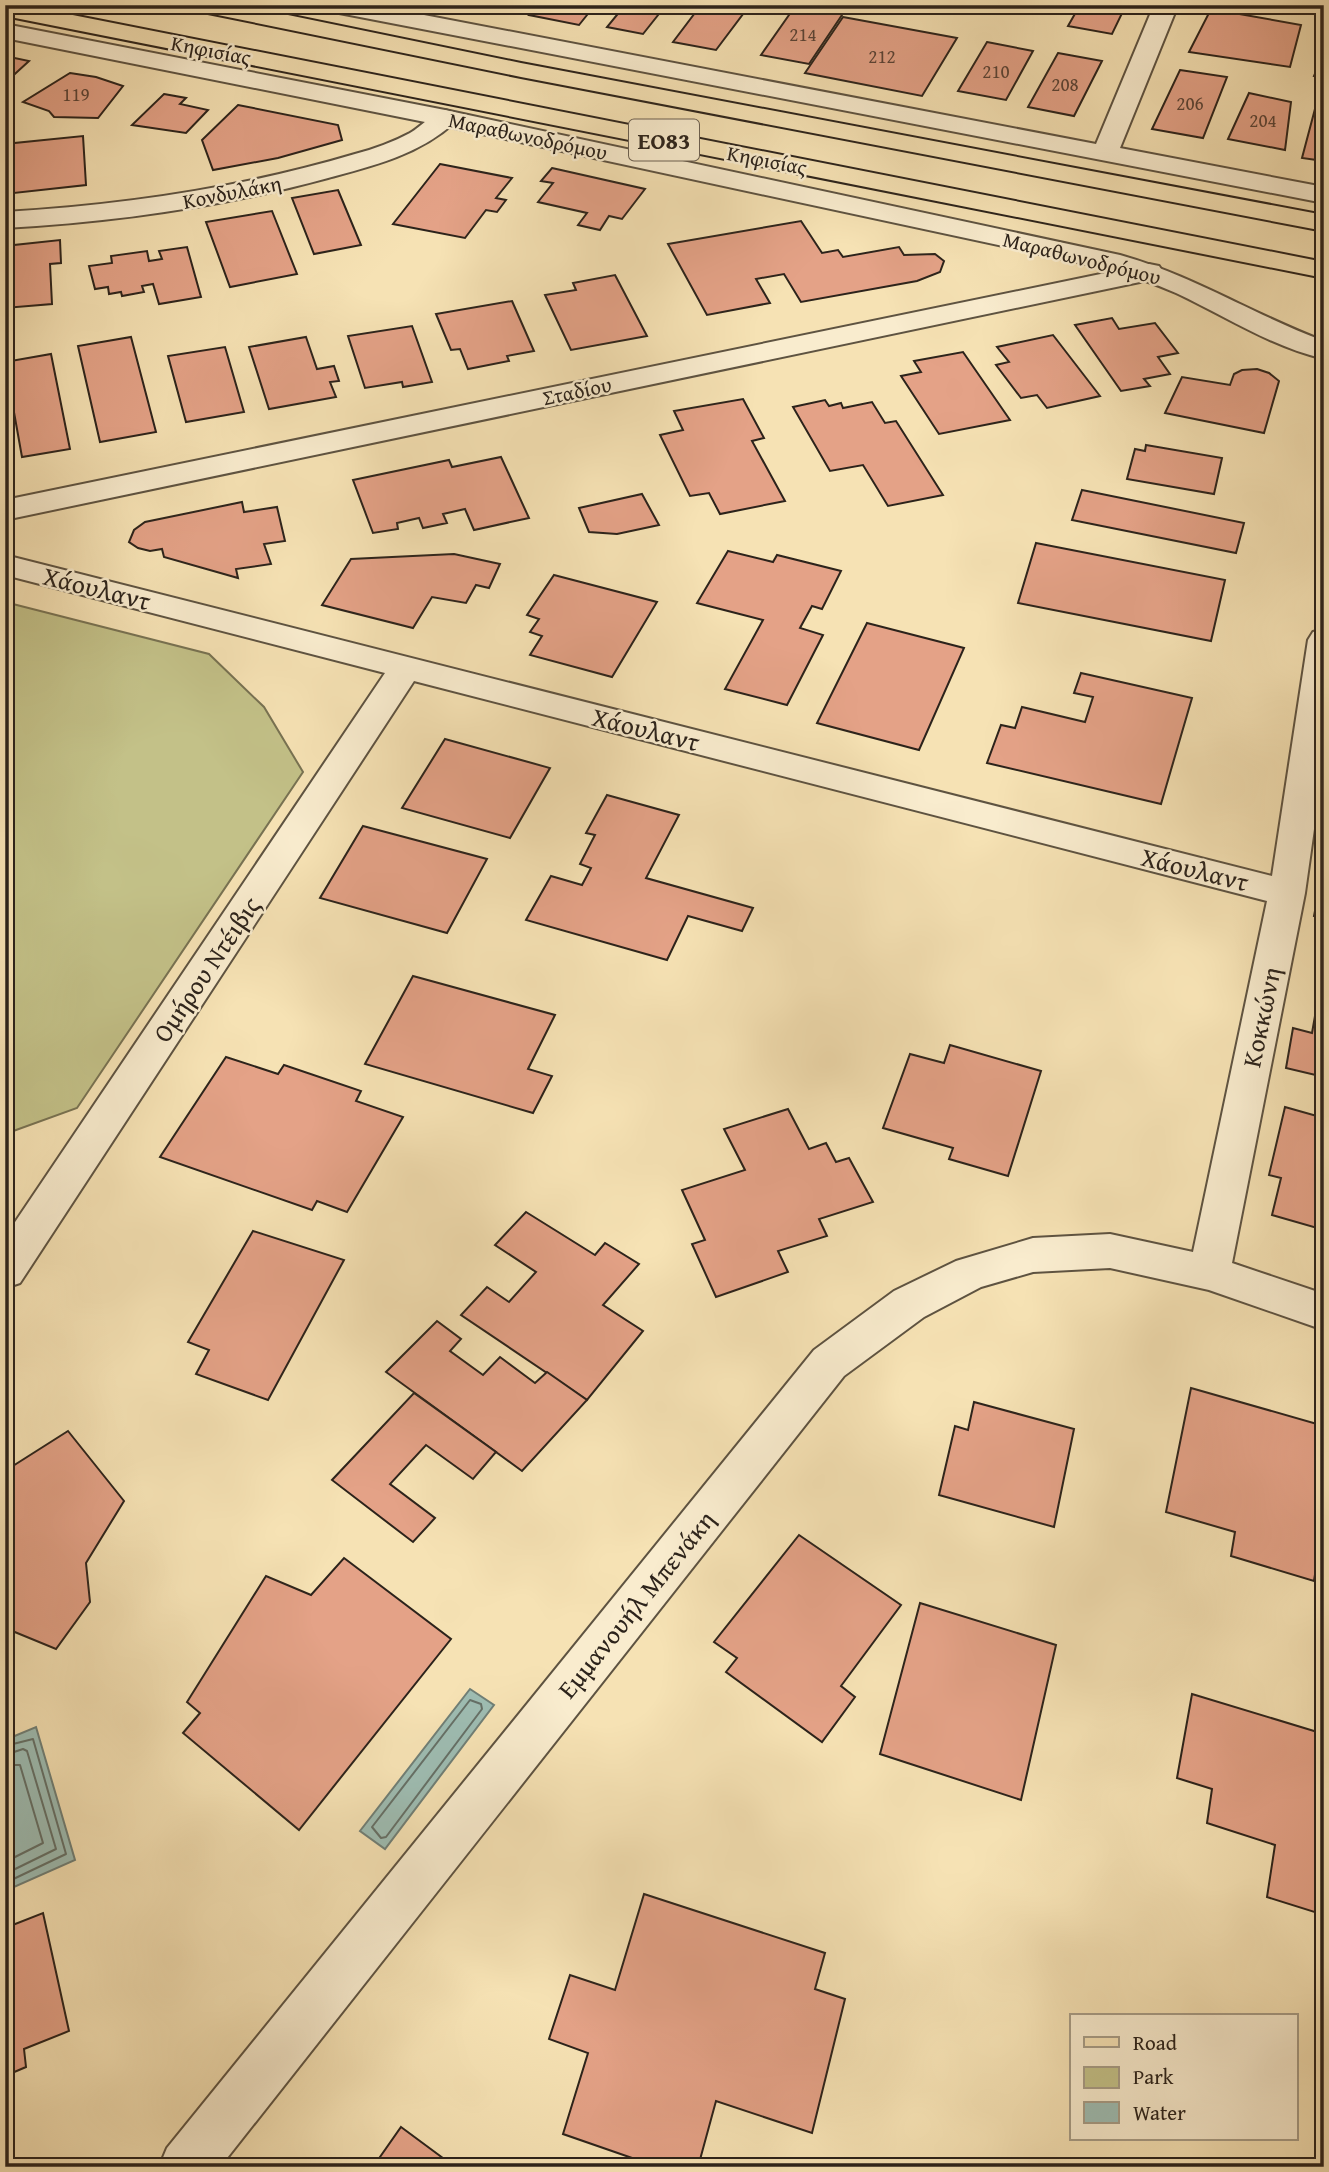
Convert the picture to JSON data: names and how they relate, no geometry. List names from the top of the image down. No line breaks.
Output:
{"streets":{"main road":["Κηφισίας","ΕΟ83"],"street":["Μαραθωνοδρόμου","Κονδυλάκη","Σταδίου","Χάουλαντ","Ομήρου Ντέιβις","Κοκκώνη","Εμμανουήλ Μπενάκη"]},"crossings":[["Μαραθωνοδρόμου","Κονδυλάκη"],["Μαραθωνοδρόμου","Σταδίου"],["Χάουλαντ","Ομήρου Ντέιβις"],["Χάουλαντ","Κοκκώνη"],["Κοκκώνη","Εμμανουήλ Μπενάκη"]],"house_numbers":["214","212","210","208","119","206","204"],"legend":["Road","Park","Water"]}
